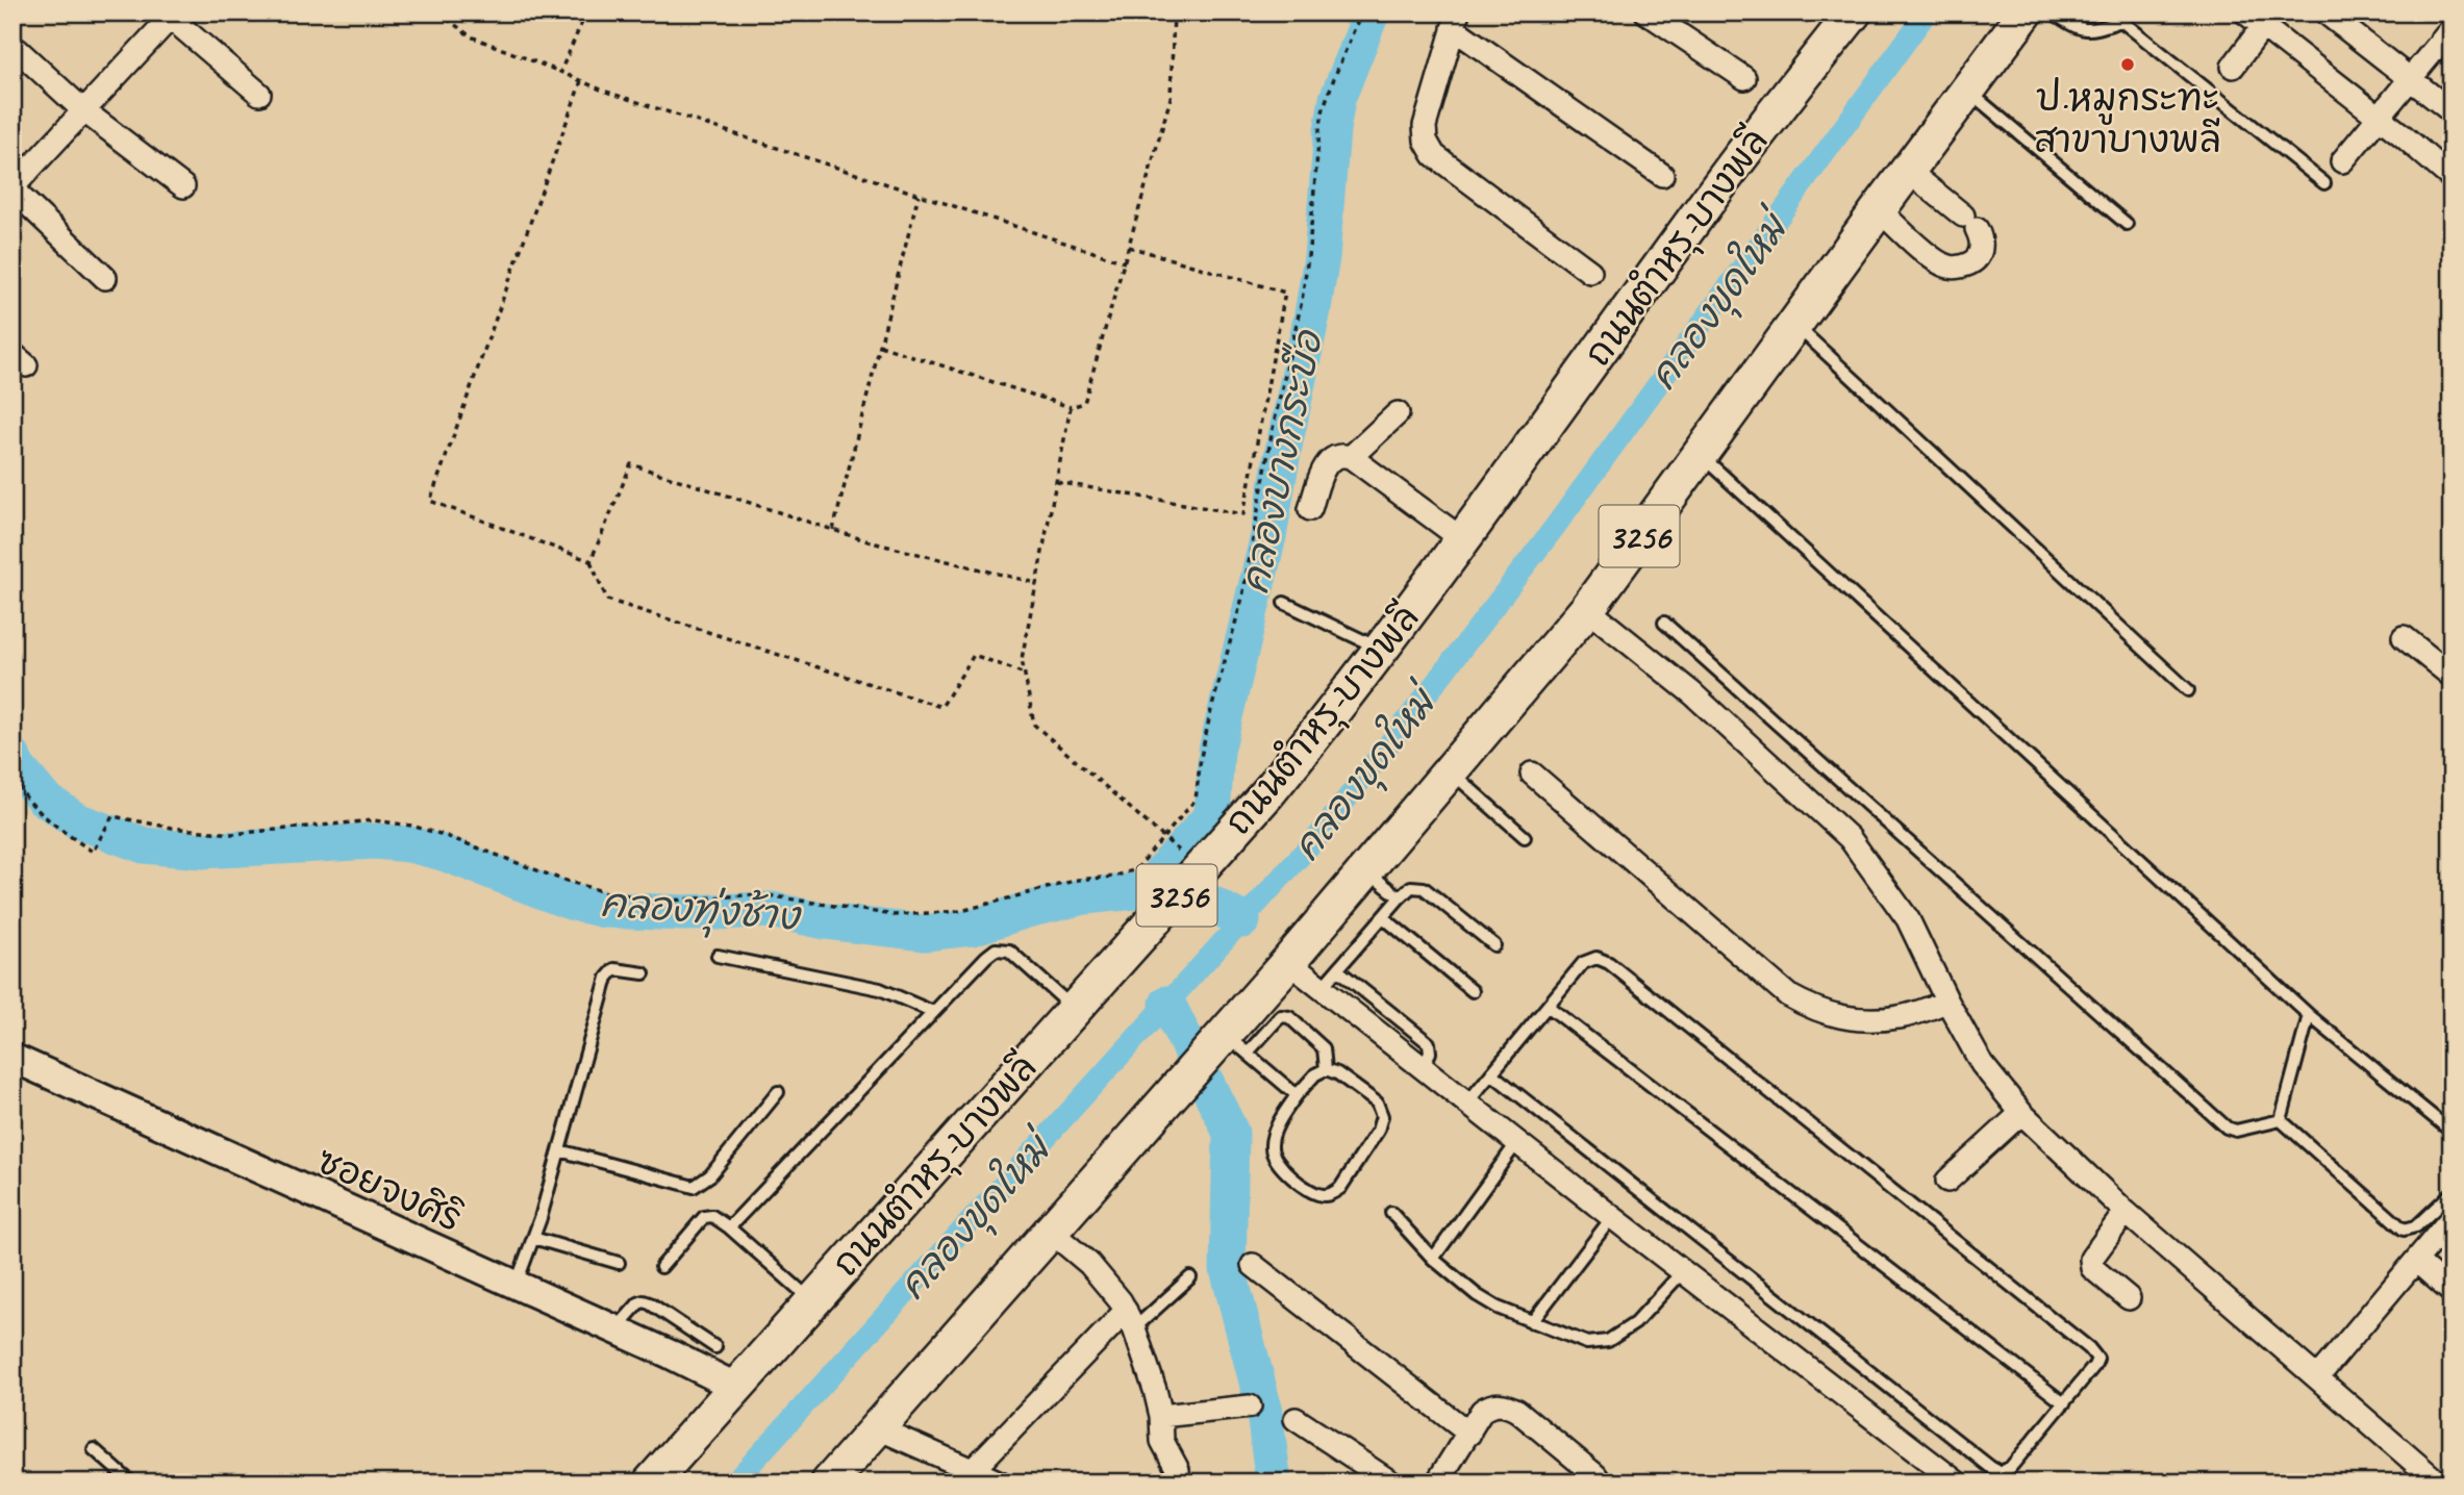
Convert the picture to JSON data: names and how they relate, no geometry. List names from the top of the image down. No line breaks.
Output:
{"streets":{"main road":["ถนนตำหรุ-บางพลี","3256"],"street":["ซอยจงศิริ"]},"crossings":[["ถนนตำหรุ-บางพลี","ซอยจงศิริ"]],"water":["คลองขุดใหม่","คลองบางกระบือ","คลองทุ่งช้าง"],"places":["ป.หมูกระทะ สาขาบางพลี"]}
